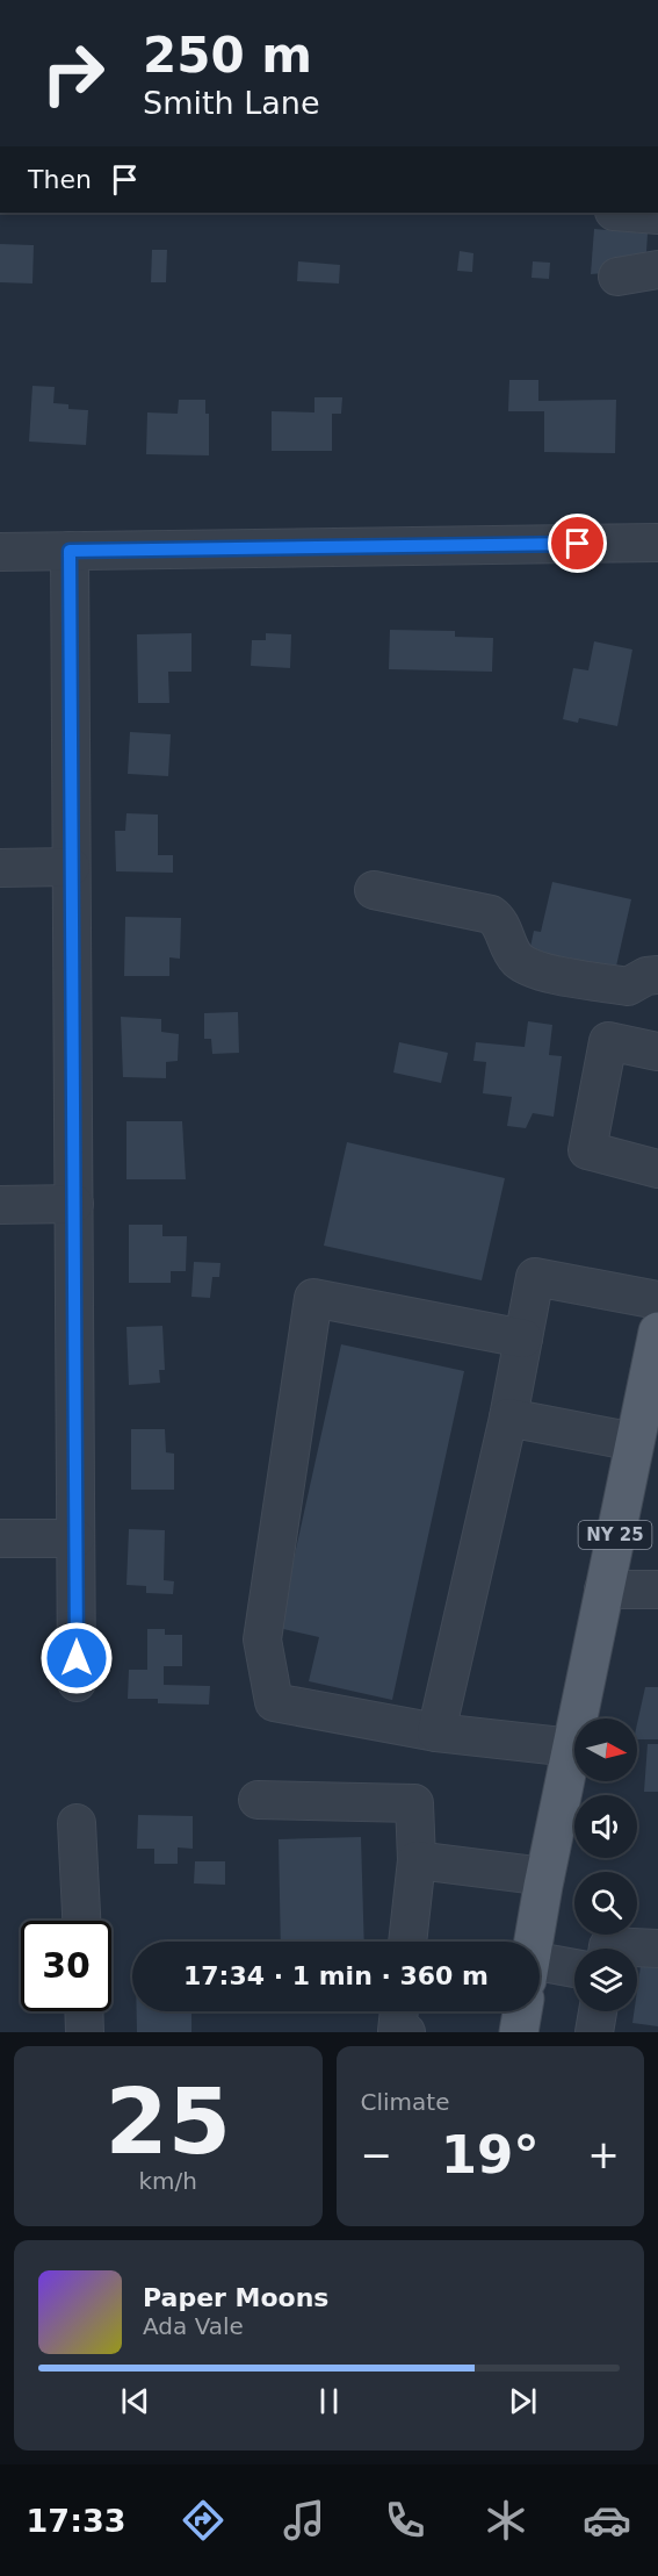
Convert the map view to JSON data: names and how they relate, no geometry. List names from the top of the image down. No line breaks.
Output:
{"streets":{"main road":["NY 25"]},"north":"right","page":{"turn":["250 m","Smith Lane"],"then":"Then","limit":"30","trip":"17:34 · 1 min · 360 m","tile":[["25","km/h"],"Climate"],"heat":["−","19°","+"],"song":["Paper Moons","Ada Vale"],"tabs":"17:33"}}
